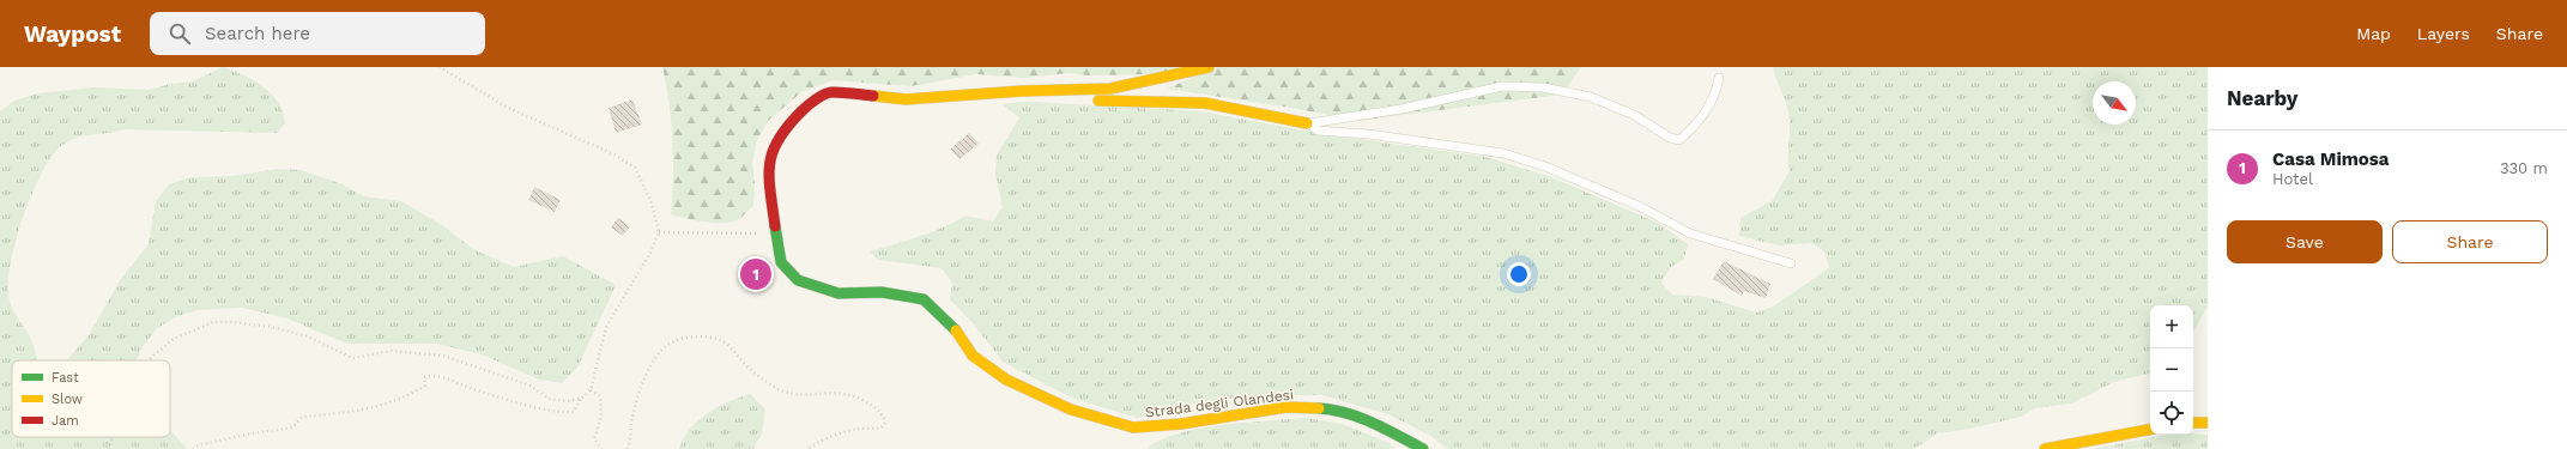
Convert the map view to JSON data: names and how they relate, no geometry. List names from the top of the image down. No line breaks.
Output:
{"streets":{"main road":["Strada degli Olandesi"]},"legend":["Fast","Slow","Jam"],"north":"bottom right","page":{"header":"Waypost","search":"Search here","nav":["Map","Layers","Share"],"heading":"Nearby","list":[{"mark":"1","name":"Casa Mimosa","note":"Hotel","value":"330 m"}],"buttons":["Save","Share"],"pins":"1","map_buttons":["+","−"]}}
